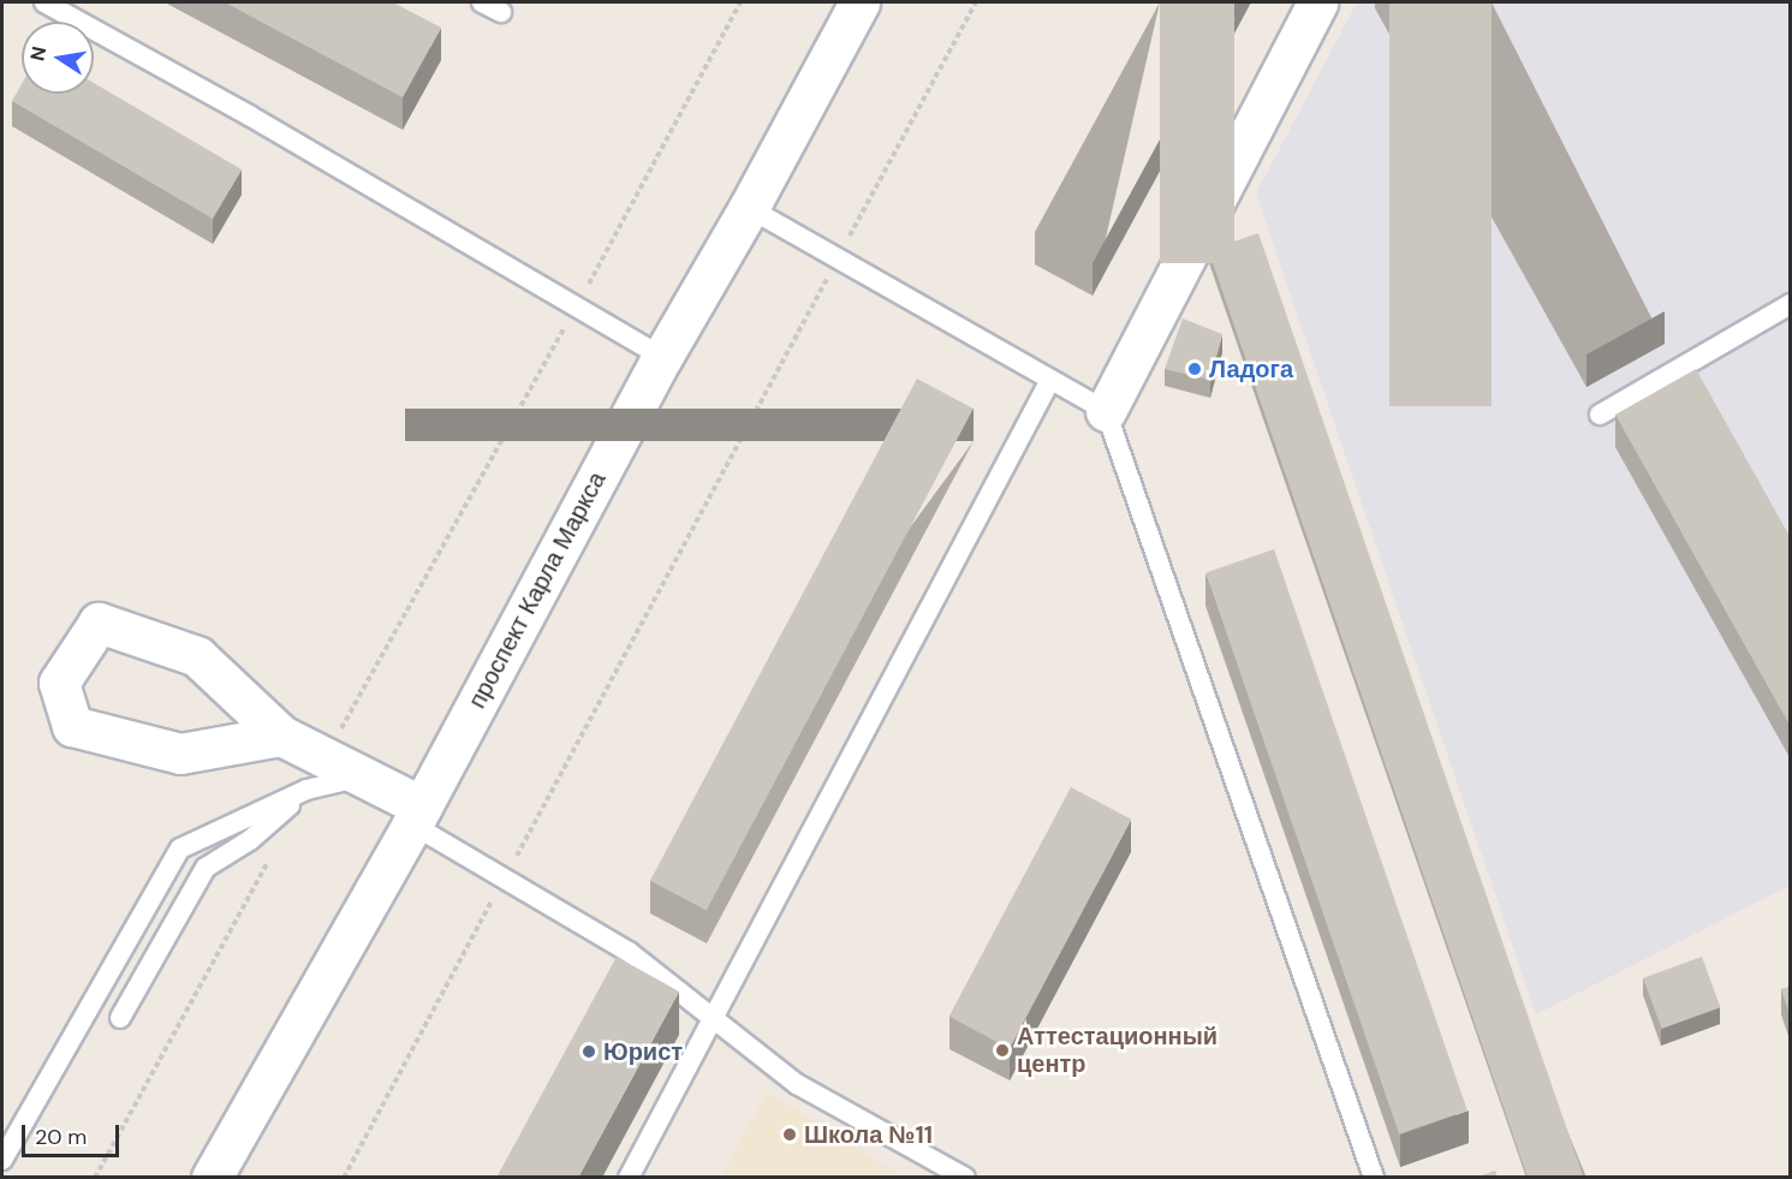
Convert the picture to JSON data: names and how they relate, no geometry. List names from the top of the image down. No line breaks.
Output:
{"streets":{"main road":["проспект Карла Маркса"]},"places":["Ладога","Аттестационный центр","Юрист","Школа №11"],"scale_bar":"20 m","north":"left"}
